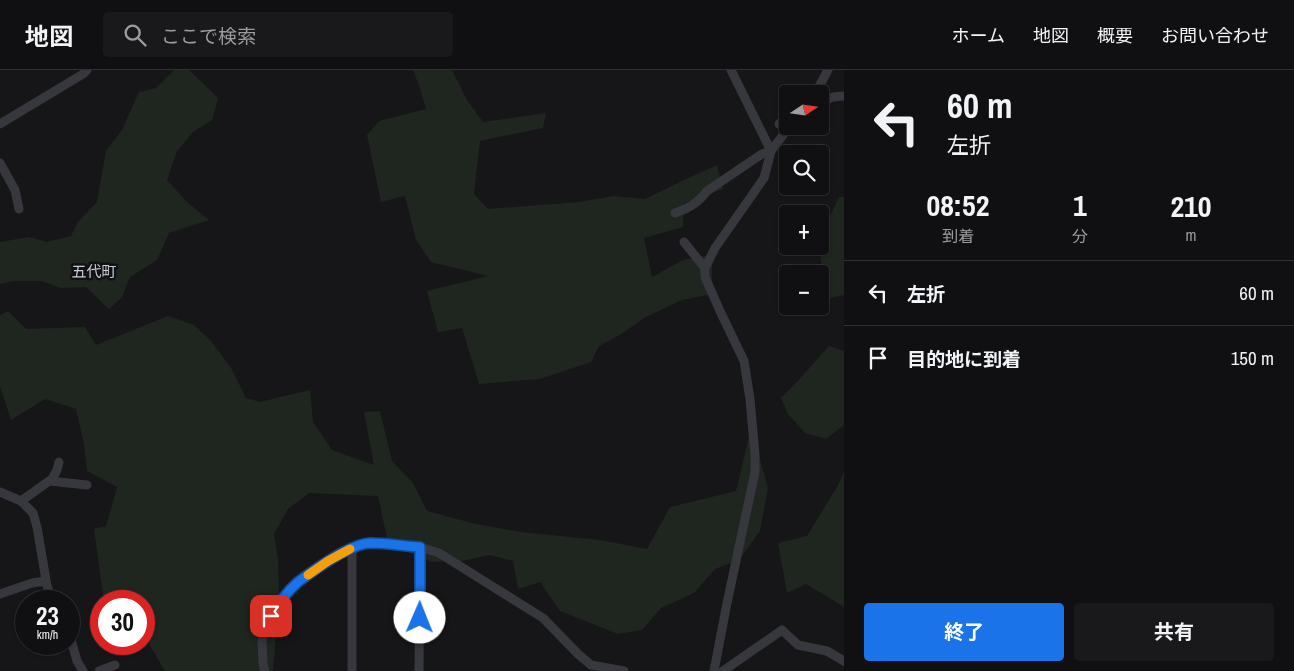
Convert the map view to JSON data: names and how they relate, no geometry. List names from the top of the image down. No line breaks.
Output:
{"districts":["五代町"],"north":"right","page":{"header":"地図","search":"ここで検索","nav":["ホーム","地図","概要","お問い合わせ"],"turn":["60 m","左折"],"map_buttons":["+","−"],"eta":["08:52","到着","1","分","210","m"],"list":[{"name":"左折","value":"60 m"},{"name":"目的地に到着","value":"150 m"}],"speed":"23 km/h","limit":"30","buttons":["終了","共有"]}}
